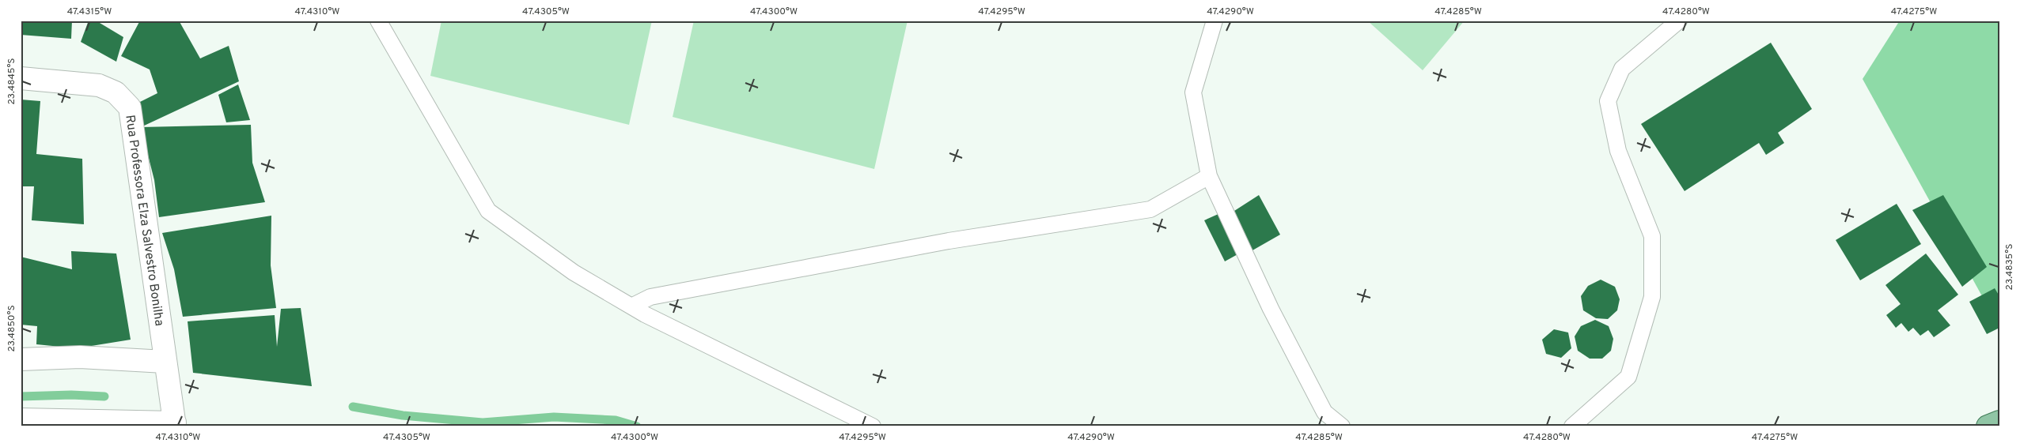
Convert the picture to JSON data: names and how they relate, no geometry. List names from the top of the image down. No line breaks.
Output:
{"streets":{"street":["Rua Professora Elza Salvestro Bonilha"]},"coordinates":["47.4315°W","47.4310°W","47.4305°W","47.4300°W","47.4295°W","47.4290°W","47.4285°W","47.4280°W","47.4275°W","23.4845°S","23.4835°S","23.4850°S"]}
